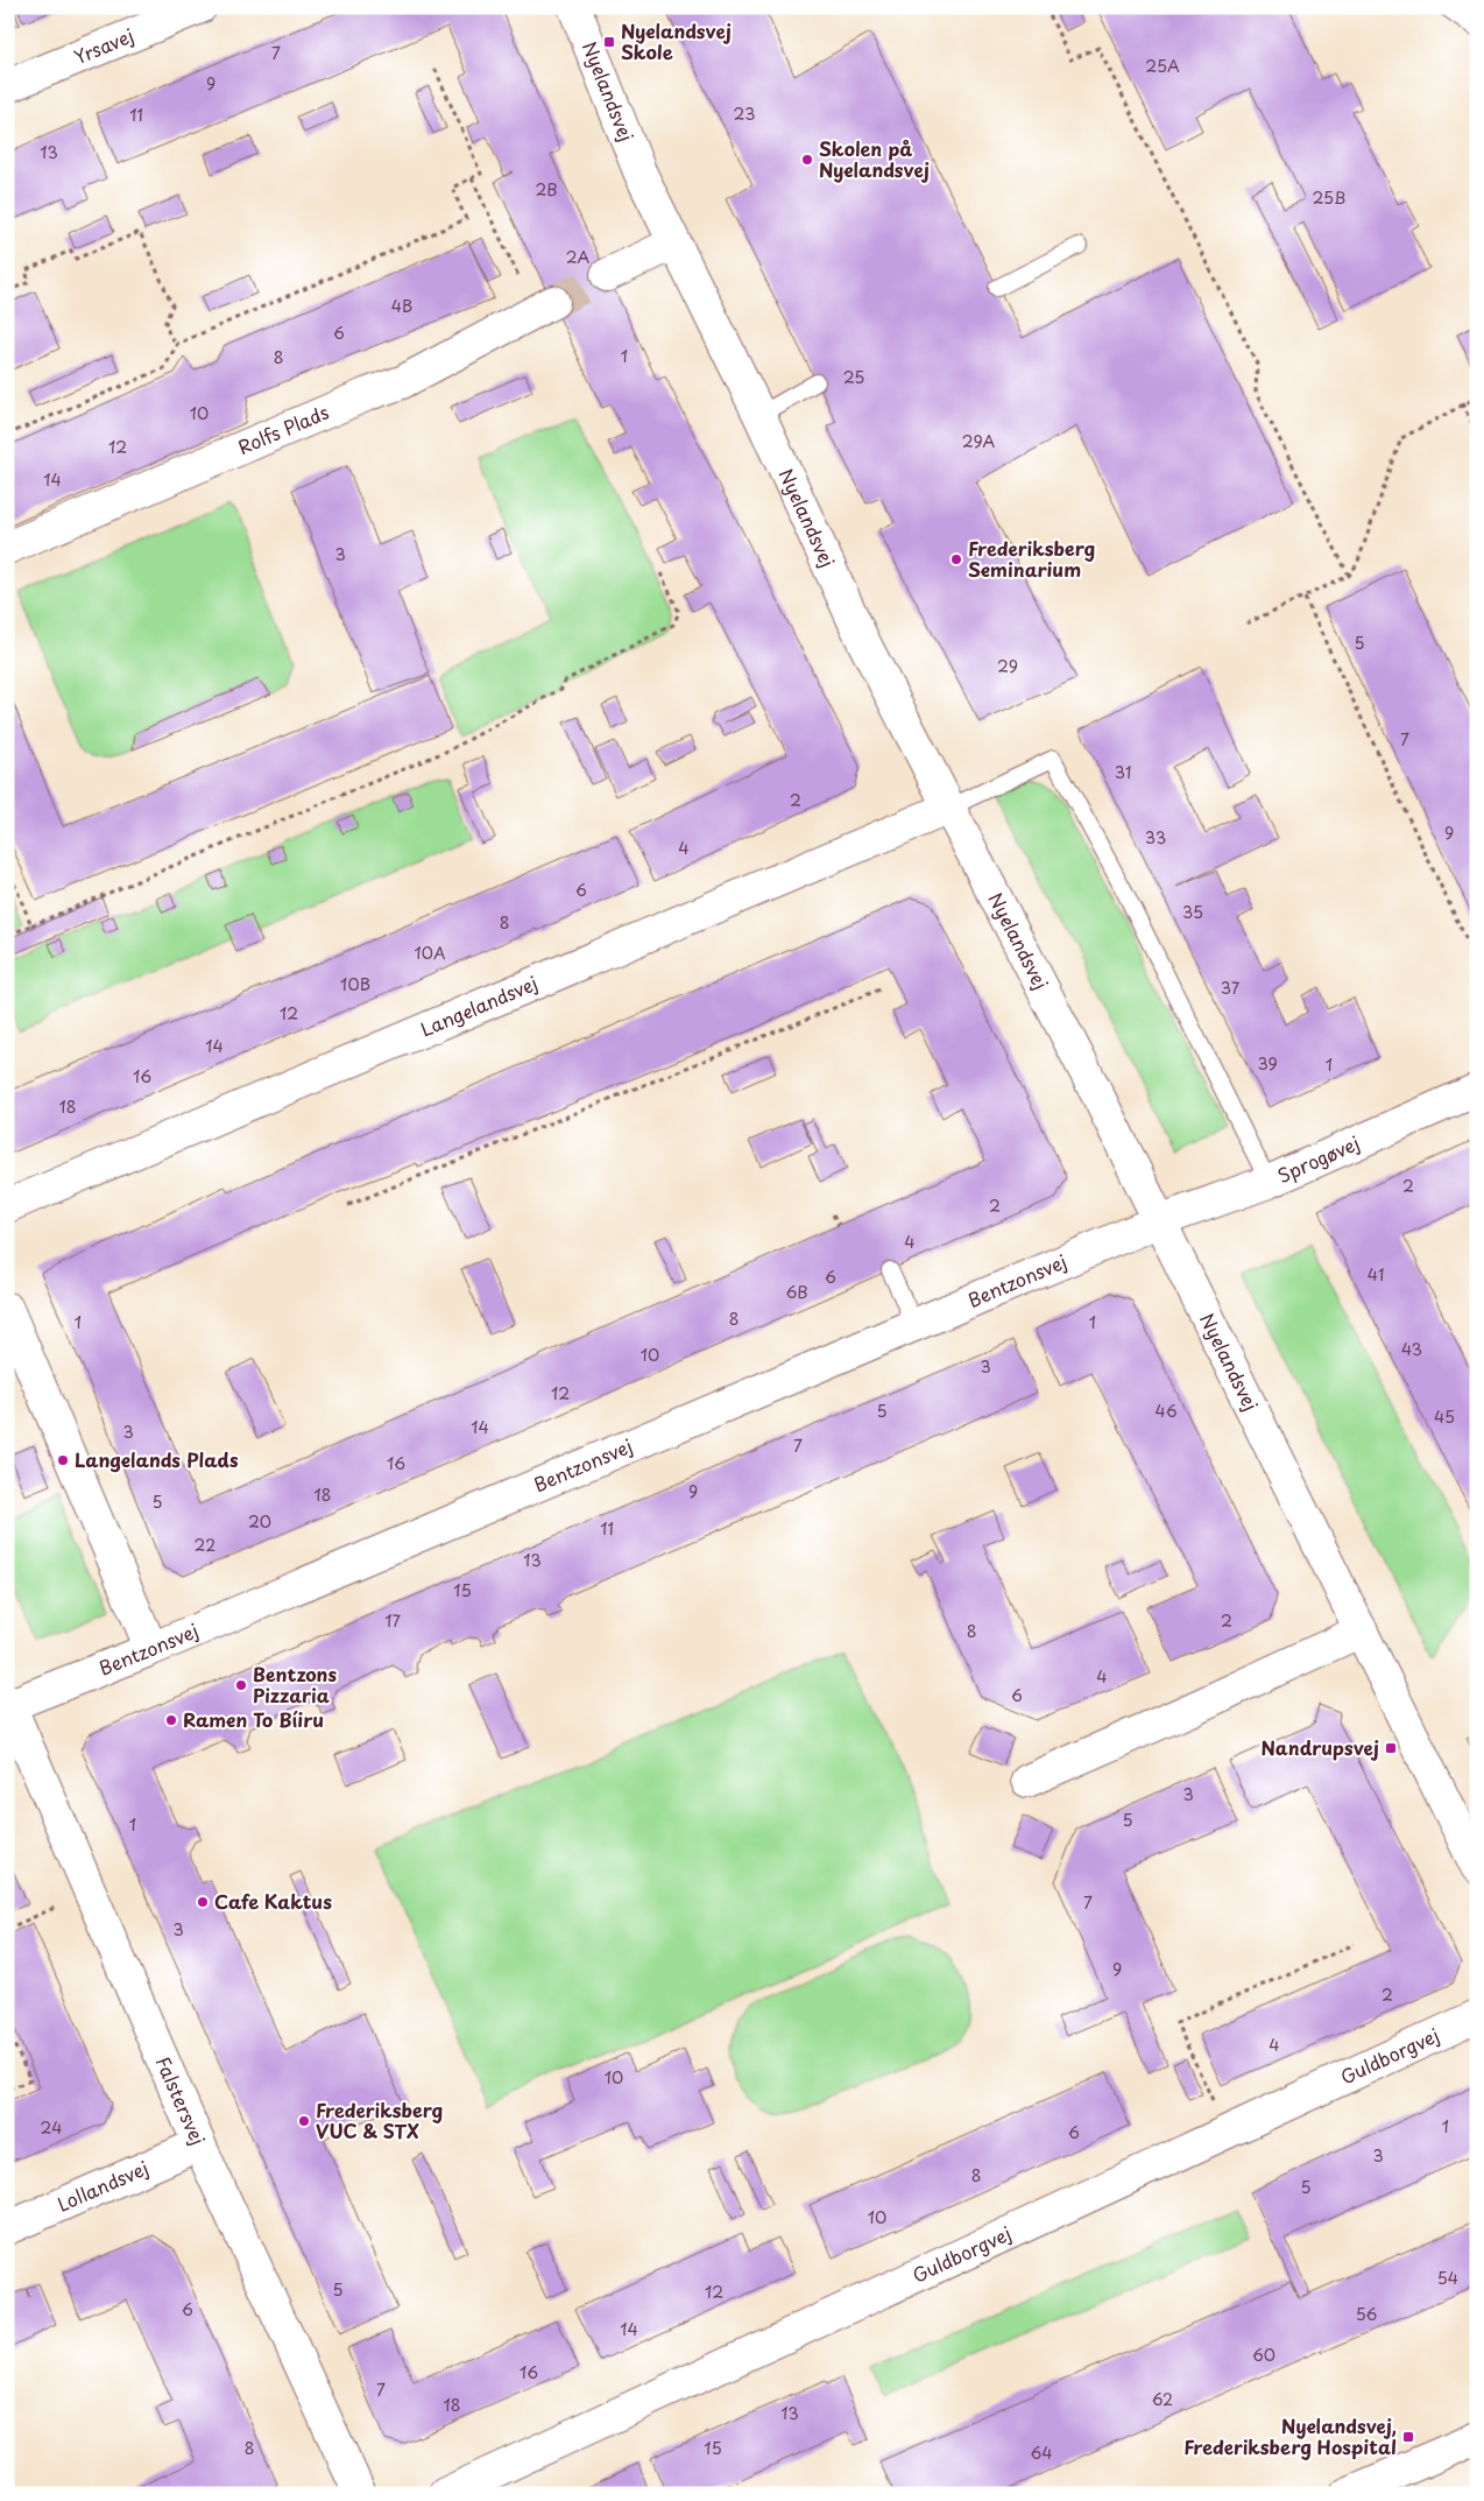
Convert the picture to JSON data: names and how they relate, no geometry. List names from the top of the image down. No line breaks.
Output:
{"streets":{"street":["Yrsavej","Nyelandsvej","Rolfs Plads","Langelandsvej","Sprogøvej","Bentzonsvej","Guldborgvej","Falstersvej","Lollandsvej"]},"crossings":[["Nyelandsvej","Langelandsvej"],["Nyelandsvej","Sprogøvej"],["Nyelandsvej","Bentzonsvej"],["Sprogøvej","Bentzonsvej"],["Bentzonsvej","Falstersvej"],["Falstersvej","Lollandsvej"]],"places":{"transit":["Nyelandsvej Skole","Nandrupsvej","Nyelandsvej, Frederiksberg Hospital"],"other":["Skolen på Nyelandsvej","Frederiksberg Seminarium","Langelands Plads","Bentzons Pizzaria","Ramen To Bíiru","Cafe Kaktus","Frederiksberg VUC & STX"]},"house_numbers":["7","25A","9","23","11","13","2B","25B","2A","4B","6","1","8","25","10","29A","12","14","3","5","29","7","31","2","9","33","4","6","35","8","10A","10B","37","12","14","39","1","16","18","2","2","4","41","6","6B","8","1","1","43","10","3","12","5","46","45","14","3","7","16","9","18","5","20","11","22","13","15","17","2","8","4","6","3","5","1","7","3","9","2","4","10","1","24","6","3","8","5","10","54","5","12","6","56","14","60","16","7","62","18","13","8","15","64"]}
